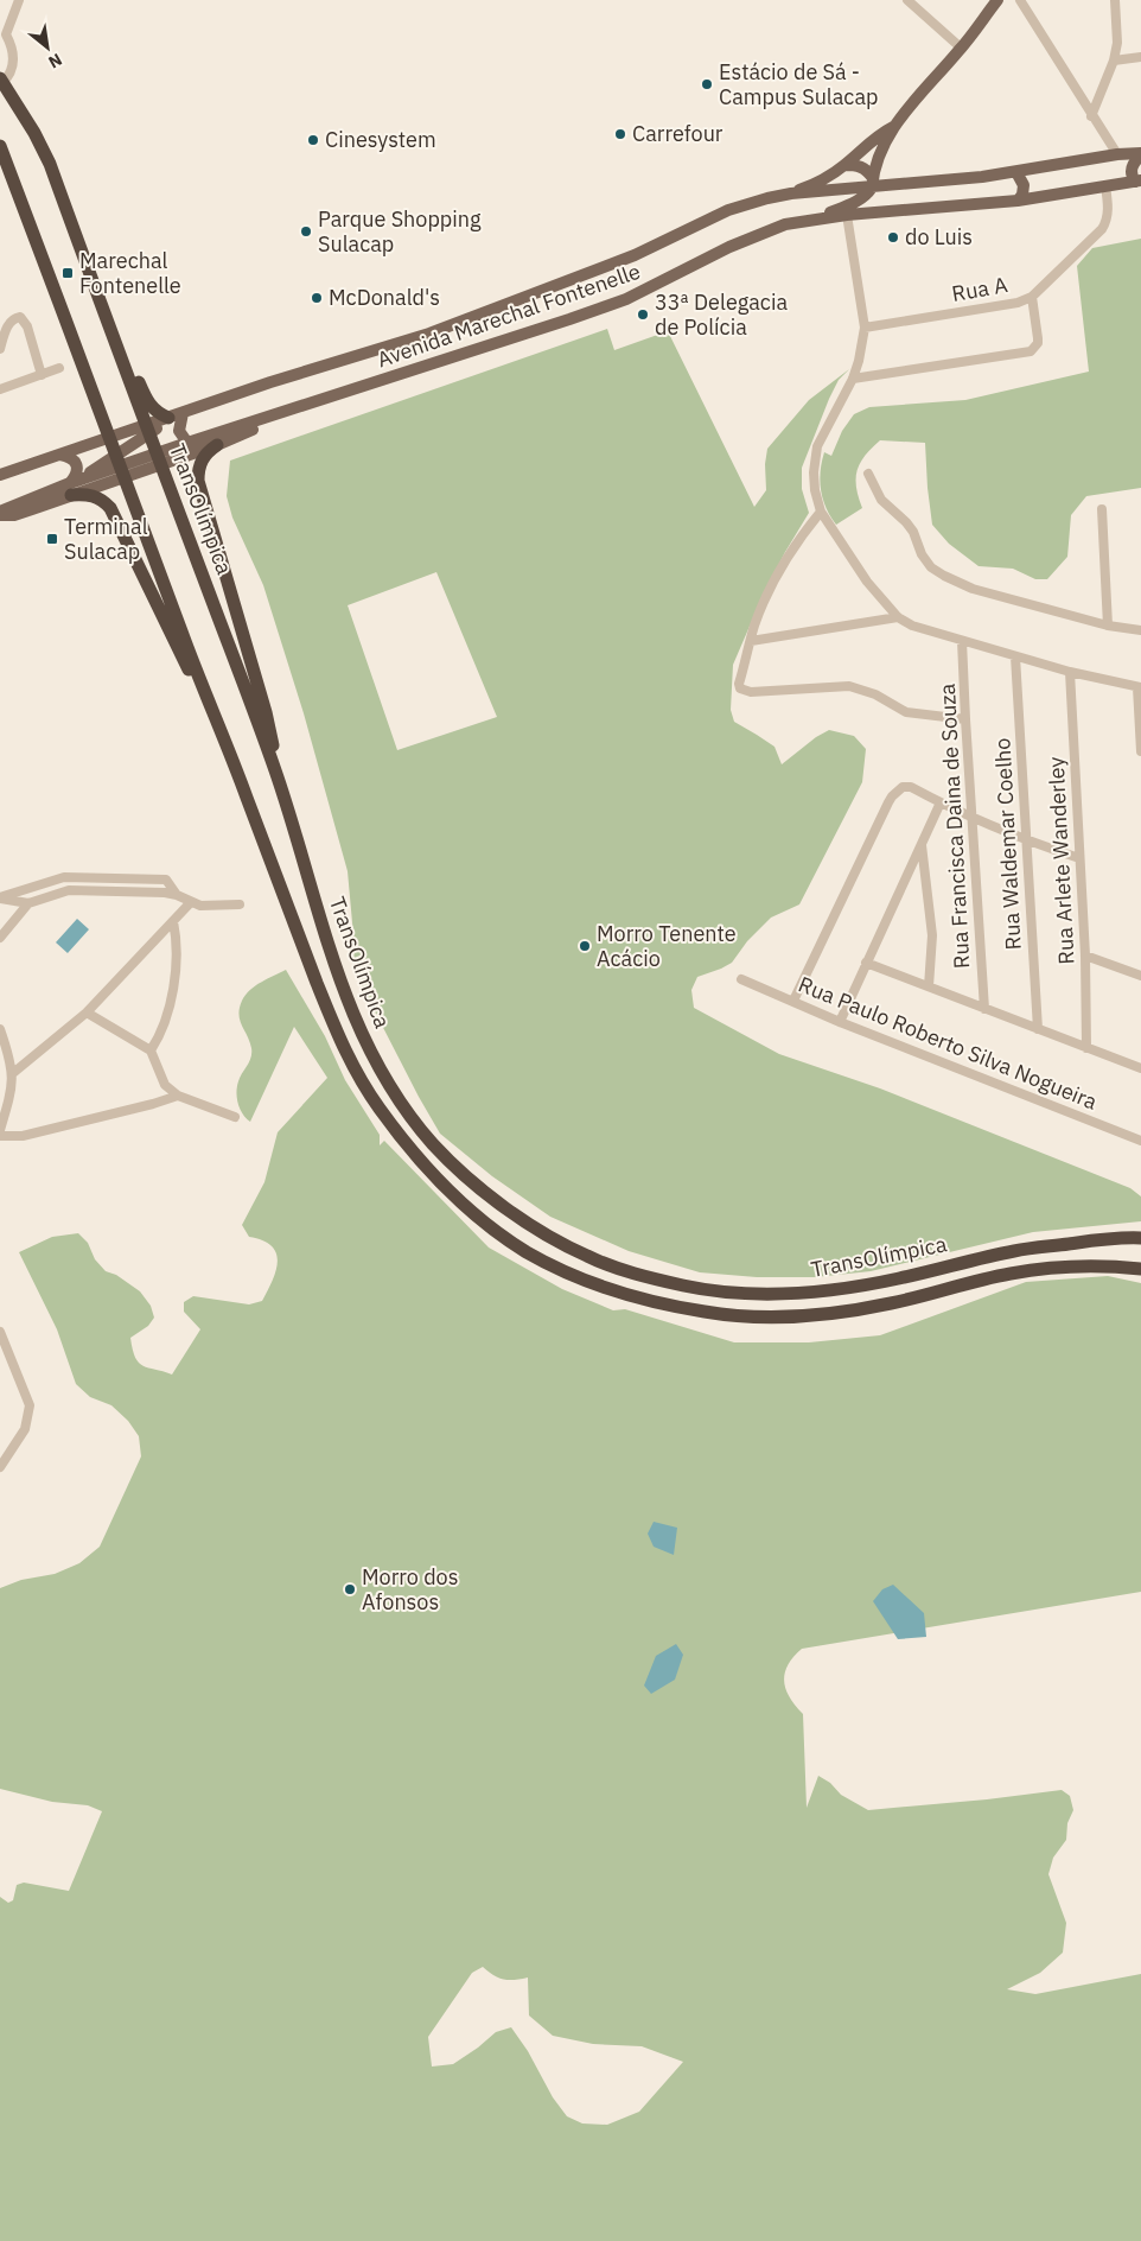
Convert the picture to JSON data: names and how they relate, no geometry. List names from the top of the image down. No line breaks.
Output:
{"streets":{"highway":["TransOlímpica"],"main road":["Avenida Marechal Fontenelle"],"street":["Rua A","Rua Francisca Daina de Souza","Rua Waldemar Coelho","Rua Arlete Wanderley","Rua Paulo Roberto Silva Nogueira"]},"crossings":[["Rua A","Avenida Marechal Fontenelle"],["Avenida Marechal Fontenelle","TransOlímpica"]],"places":{"other":["Estácio de Sá - Campus Sulacap","Carrefour","Cinesystem","Parque Shopping Sulacap","do Luis","McDonald's","33ª Delegacia de Polícia","Morro Tenente Acácio","Morro dos Afonsos"],"transit":["Marechal Fontenelle","Terminal Sulacap"]},"north":"bottom right"}
